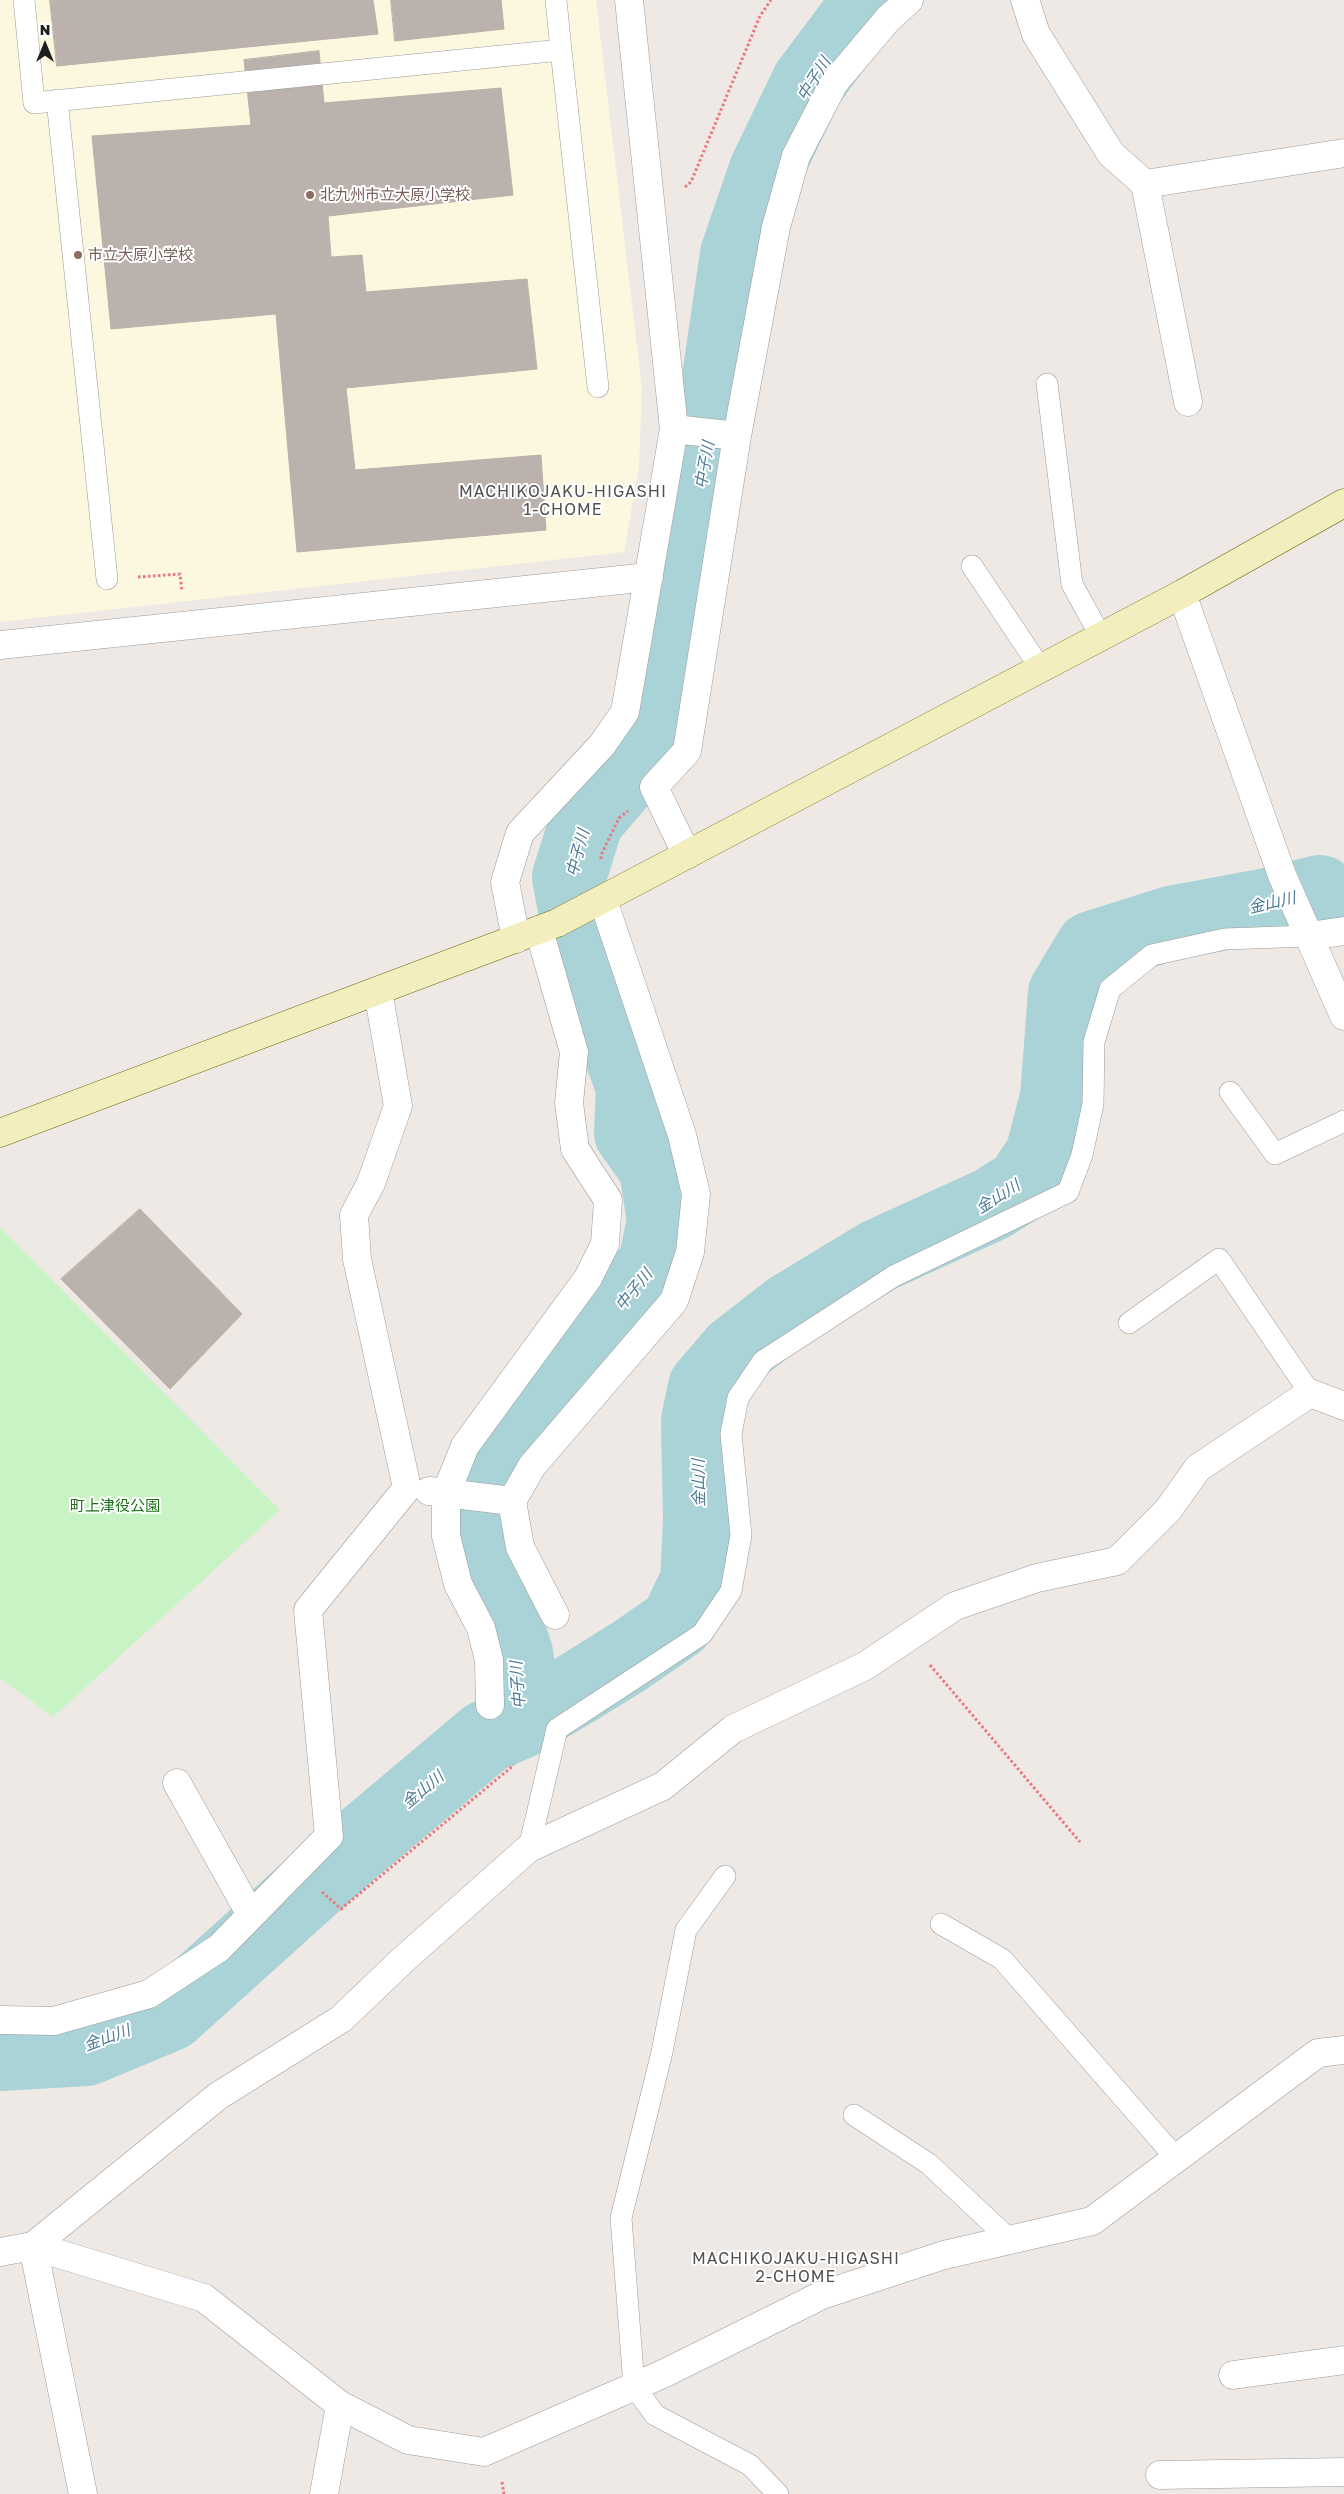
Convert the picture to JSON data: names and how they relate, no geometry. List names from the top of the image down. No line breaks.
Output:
{"districts":["MACHIKOJAKU-HIGASHI 1-CHOME","MACHIKOJAKU-HIGASHI 2-CHOME"],"water":["中子川","金山川"],"parks":["町上津役公園"],"places":["北九州市立大原小学校","市立大原小学校"],"north":"top"}
